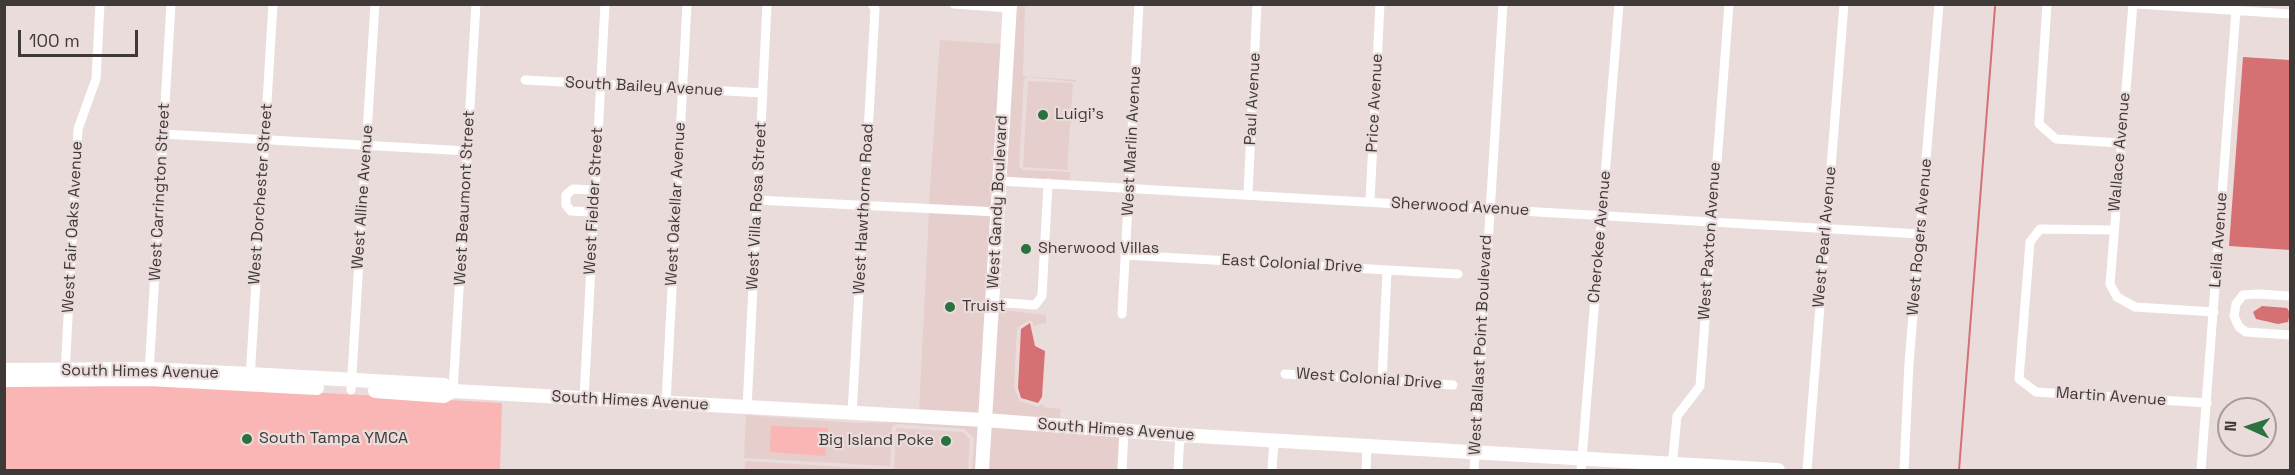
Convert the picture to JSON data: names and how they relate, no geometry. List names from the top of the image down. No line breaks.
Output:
{"streets":{"street":["South Bailey Avenue","Paul Avenue","Price Avenue","West Marlin Avenue","Wallace Avenue","West Carrington Street","West Dorchester Street","West Alline Avenue","West Beaumont Street","West Fielder Street","West Gandy Boulevard","West Oakellar Avenue","West Villa Rosa Street","Sherwood Avenue","West Hawthorne Road","West Fair Oaks Avenue","Cherokee Avenue","West Pearl Avenue","West Rogers Avenue","Leila Avenue","West Paxton Avenue","East Colonial Drive","West Ballast Point Boulevard","South Himes Avenue","West Colonial Drive","Martin Avenue"]},"crossings":[["South Bailey Avenue","West Fielder Street"],["South Bailey Avenue","West Oakellar Avenue"],["South Bailey Avenue","West Villa Rosa Street"],["Paul Avenue","Sherwood Avenue"],["Price Avenue","Sherwood Avenue"],["West Marlin Avenue","Sherwood Avenue"],["West Marlin Avenue","East Colonial Drive"],["Wallace Avenue","Leila Avenue"],["Wallace Avenue","Martin Avenue"],["West Carrington Street","South Himes Avenue"],["West Dorchester Street","South Himes Avenue"],["West Alline Avenue","South Himes Avenue"],["West Beaumont Street","South Himes Avenue"],["West Fielder Street","South Himes Avenue"],["West Gandy Boulevard","Sherwood Avenue"],["West Gandy Boulevard","South Himes Avenue"],["West Oakellar Avenue","South Himes Avenue"],["West Villa Rosa Street","South Himes Avenue"],["Sherwood Avenue","Cherokee Avenue"],["Sherwood Avenue","West Pearl Avenue"],["Sherwood Avenue","West Rogers Avenue"],["Sherwood Avenue","West Paxton Avenue"],["Sherwood Avenue","West Ballast Point Boulevard"],["West Hawthorne Road","South Himes Avenue"],["West Fair Oaks Avenue","South Himes Avenue"],["Cherokee Avenue","South Himes Avenue"],["Leila Avenue","Martin Avenue"],["West Paxton Avenue","South Himes Avenue"],["West Ballast Point Boulevard","South Himes Avenue"]],"places":["Luigi's","Sherwood Villas","Truist","South Tampa YMCA","Big Island Poke"],"scale_bar":"100 m","north":"left"}
